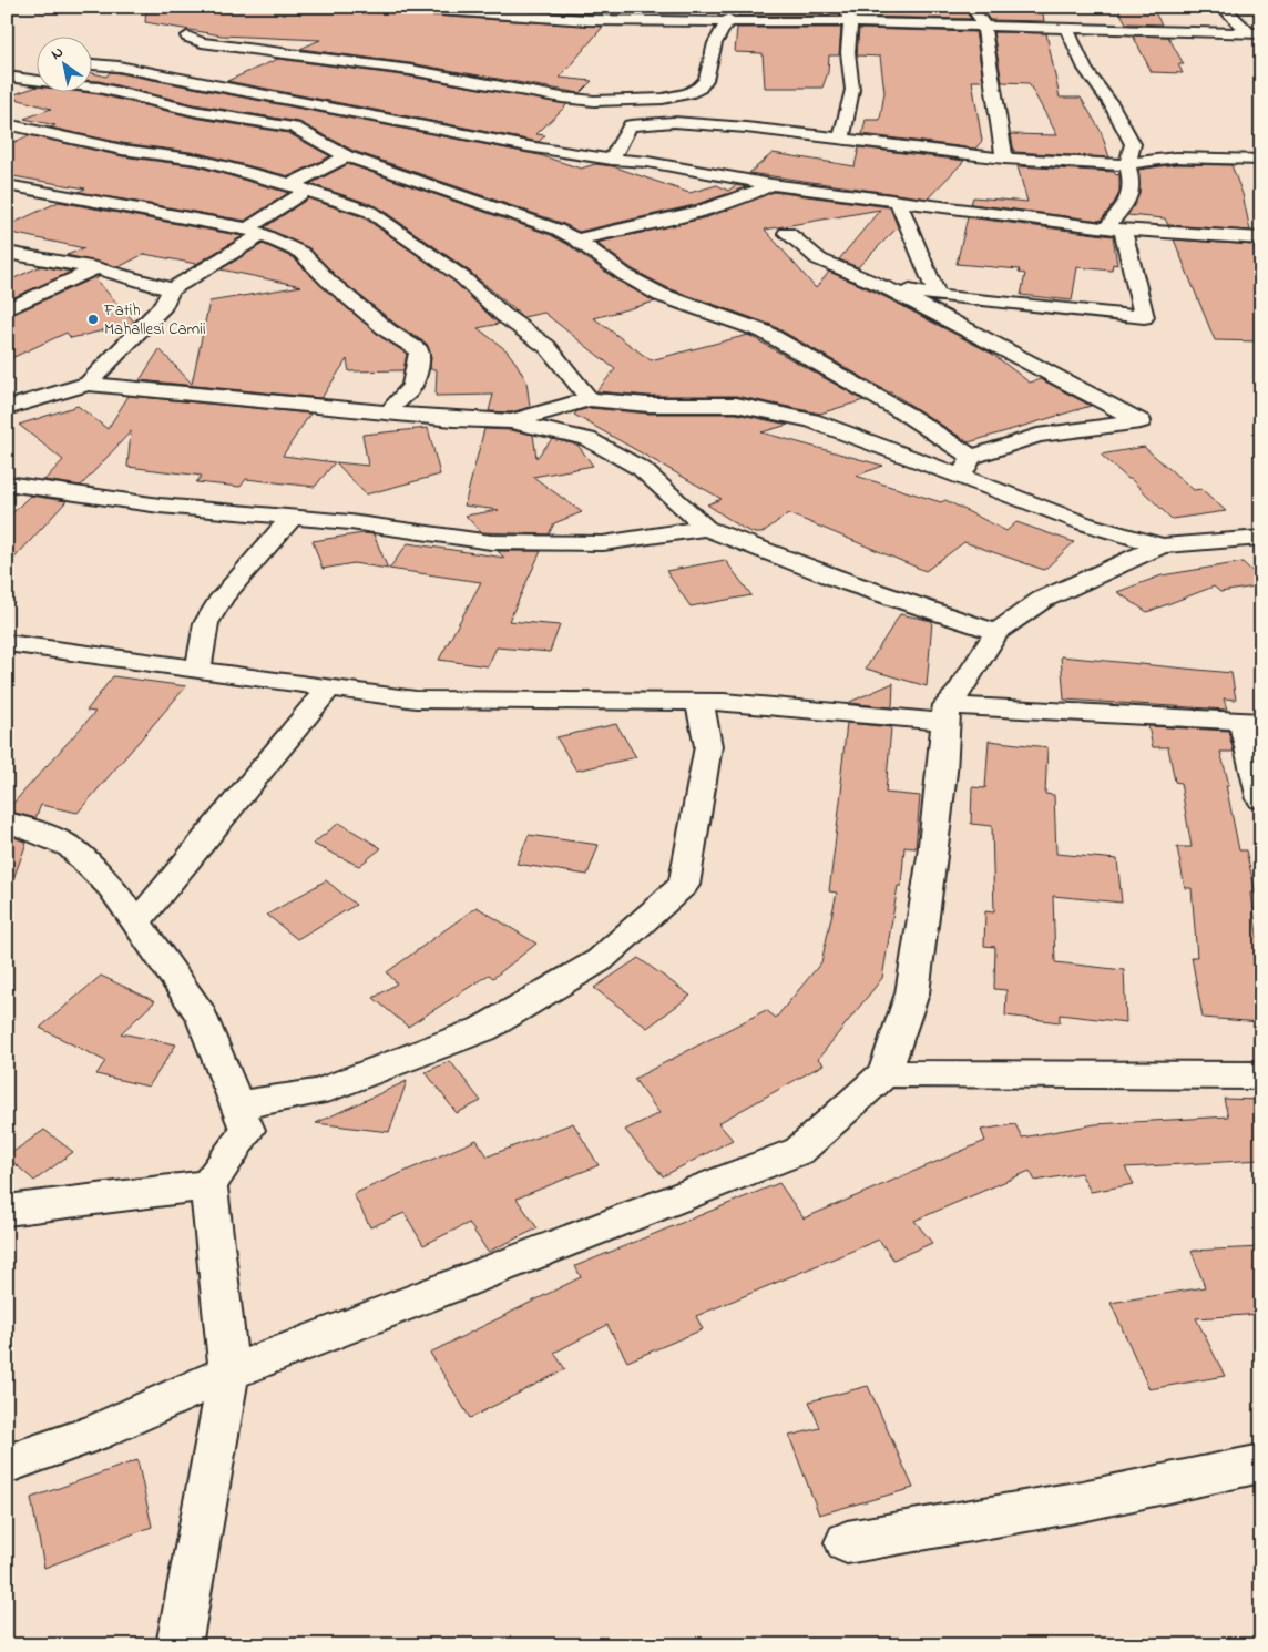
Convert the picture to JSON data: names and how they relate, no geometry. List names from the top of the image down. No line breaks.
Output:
{"places":["Fatih Mahallesi Camii"],"north":"top left"}
